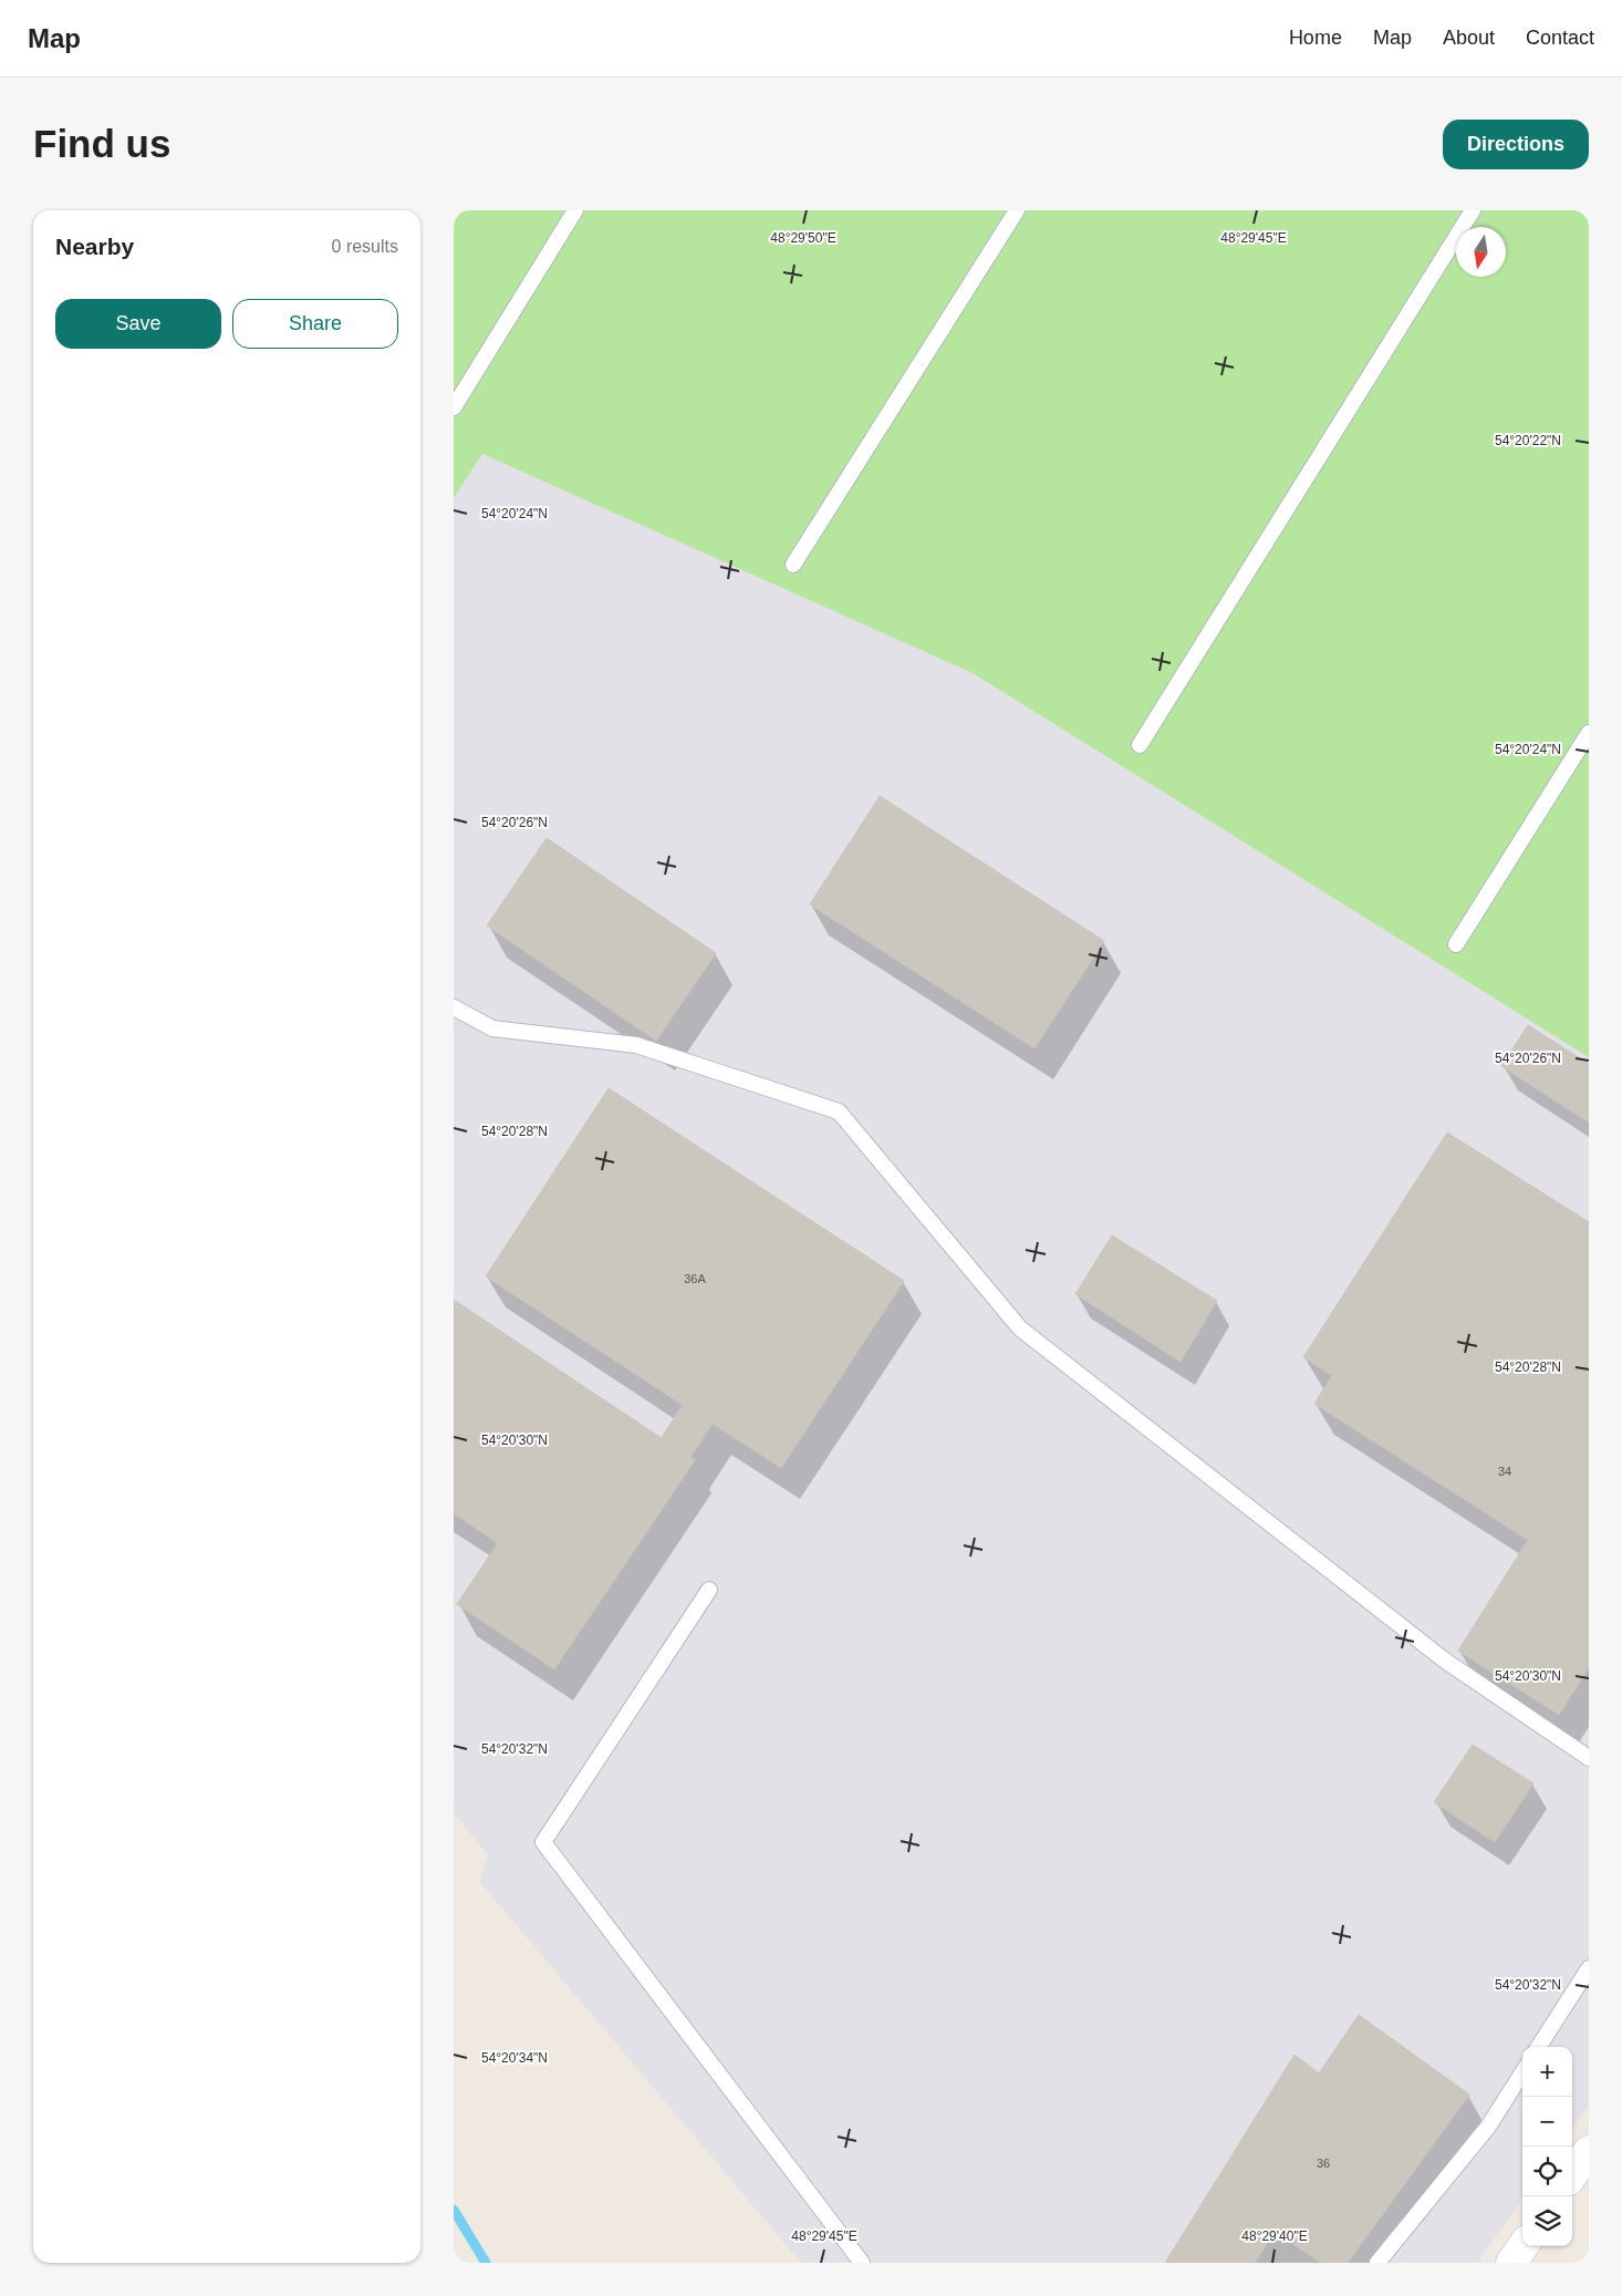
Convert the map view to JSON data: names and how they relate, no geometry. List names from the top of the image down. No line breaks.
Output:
{"house_numbers":["36А","34","36"],"north":"bottom","page":{"header":"Map","nav":["Home","Map","About","Contact"],"buttons":["Directions",["Save","Share"]],"title":"Find us","heading":["Nearby","0 results"],"map_buttons":["+","−"]},"coordinates":["48°29'50\"E","48°29'45\"E","54°20'22\"N","54°20'24\"N","54°20'26\"N","54°20'28\"N","54°20'30\"N","54°20'32\"N","54°20'34\"N","48°29'40\"E"]}
